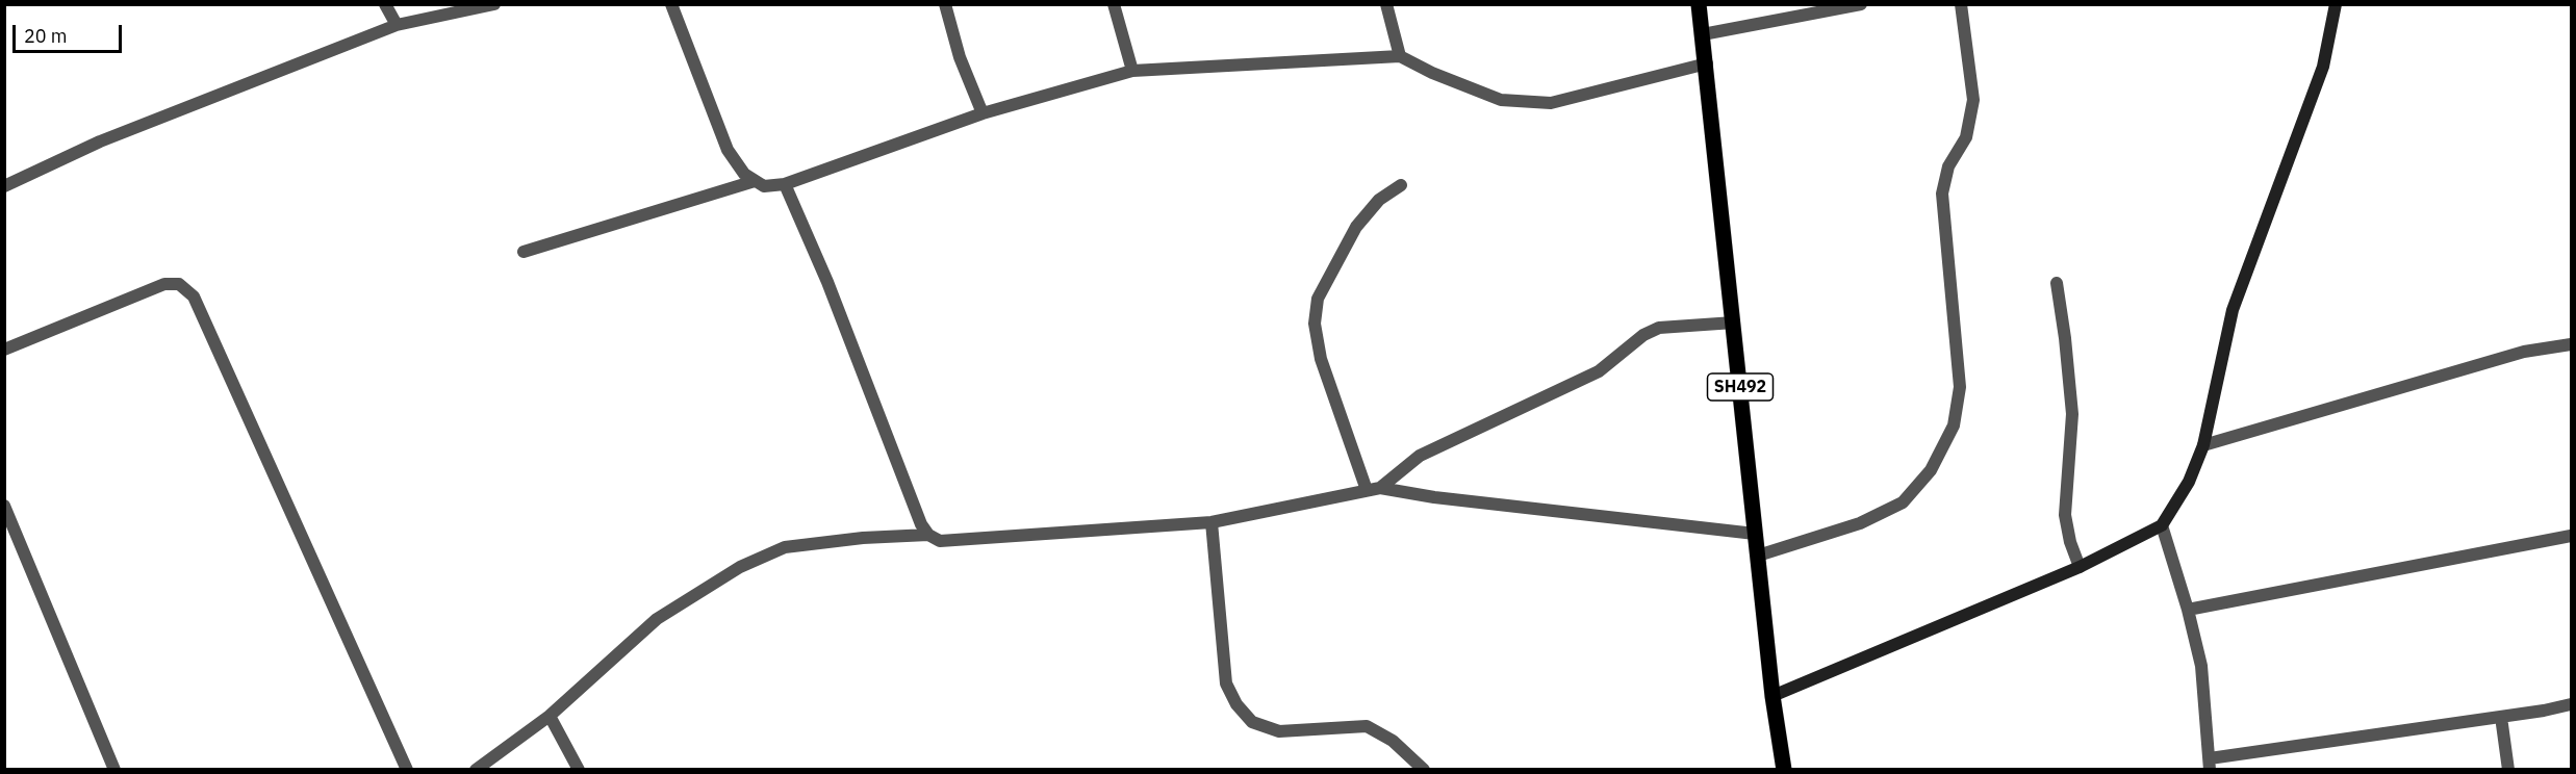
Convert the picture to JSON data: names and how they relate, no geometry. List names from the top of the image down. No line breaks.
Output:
{"streets":{"main road":["SH492"]},"scale_bar":"20 m"}
